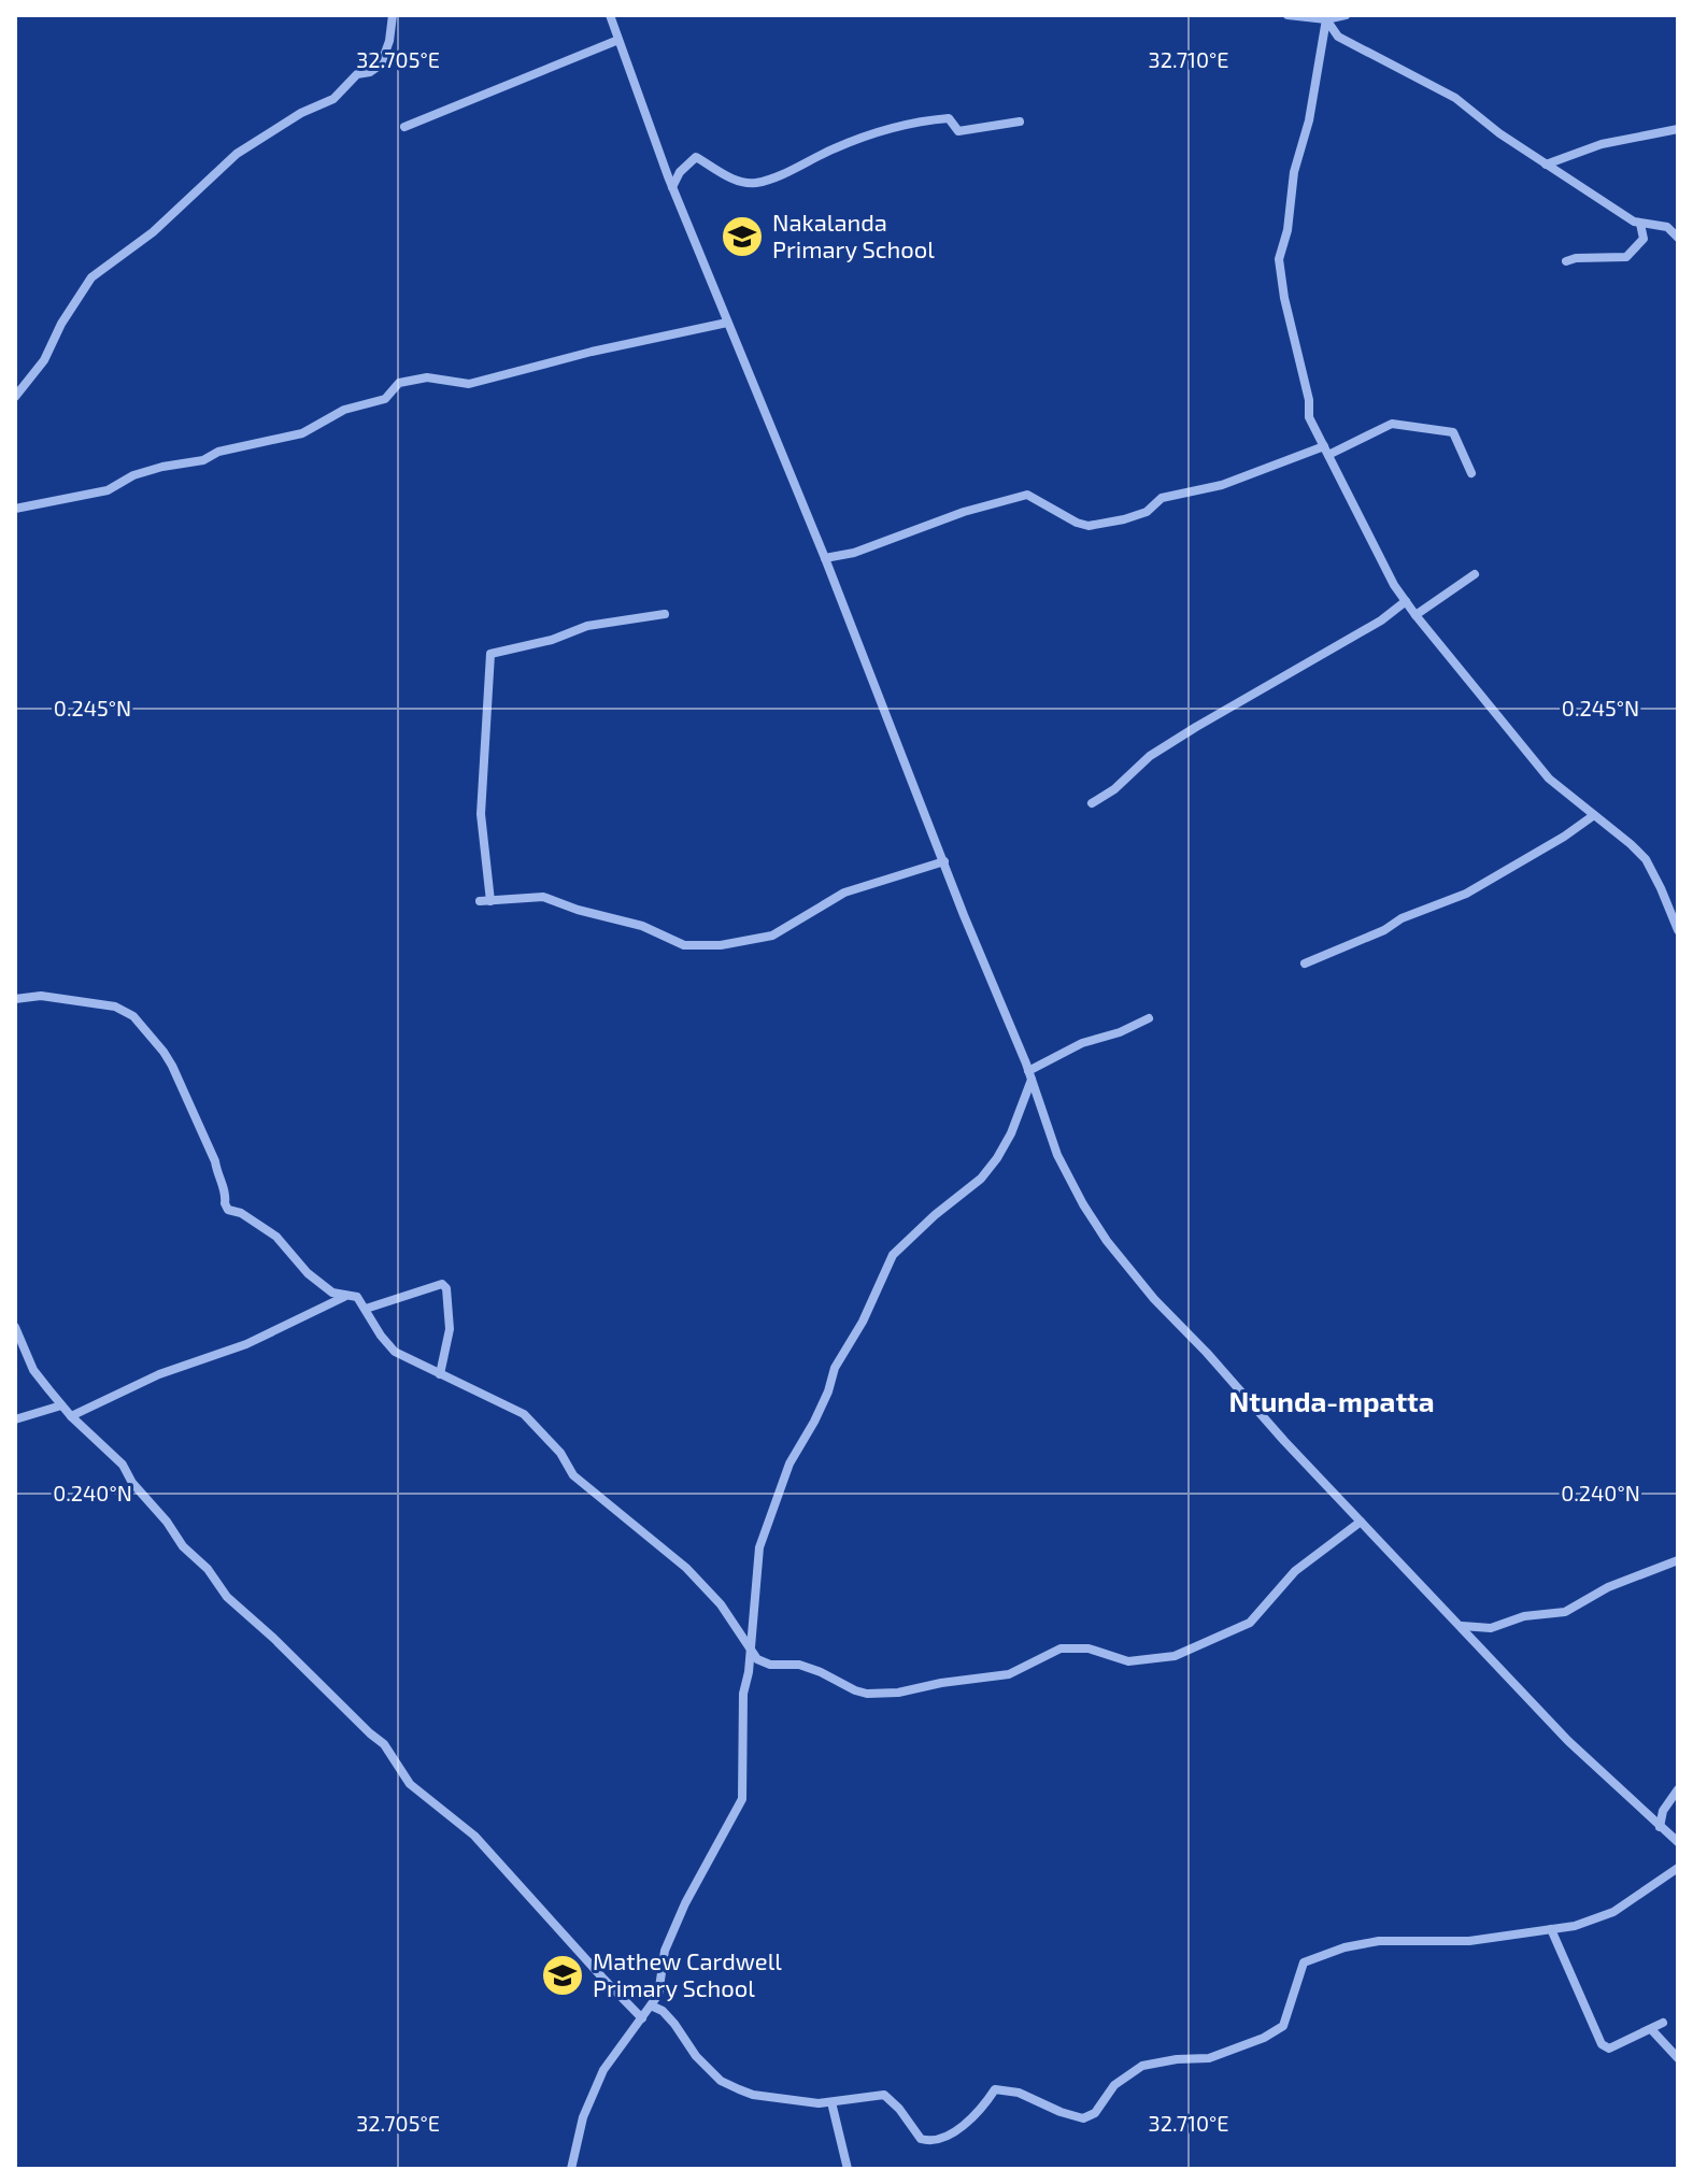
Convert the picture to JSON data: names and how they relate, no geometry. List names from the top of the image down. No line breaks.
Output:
{"districts":["Ntunda-mpatta"],"places":{"school or university":["Nakalanda Primary School","Mathew Cardwell Primary School"]},"coordinates":["32.705°E","32.710°E","0.245°N","0.240°N"]}
